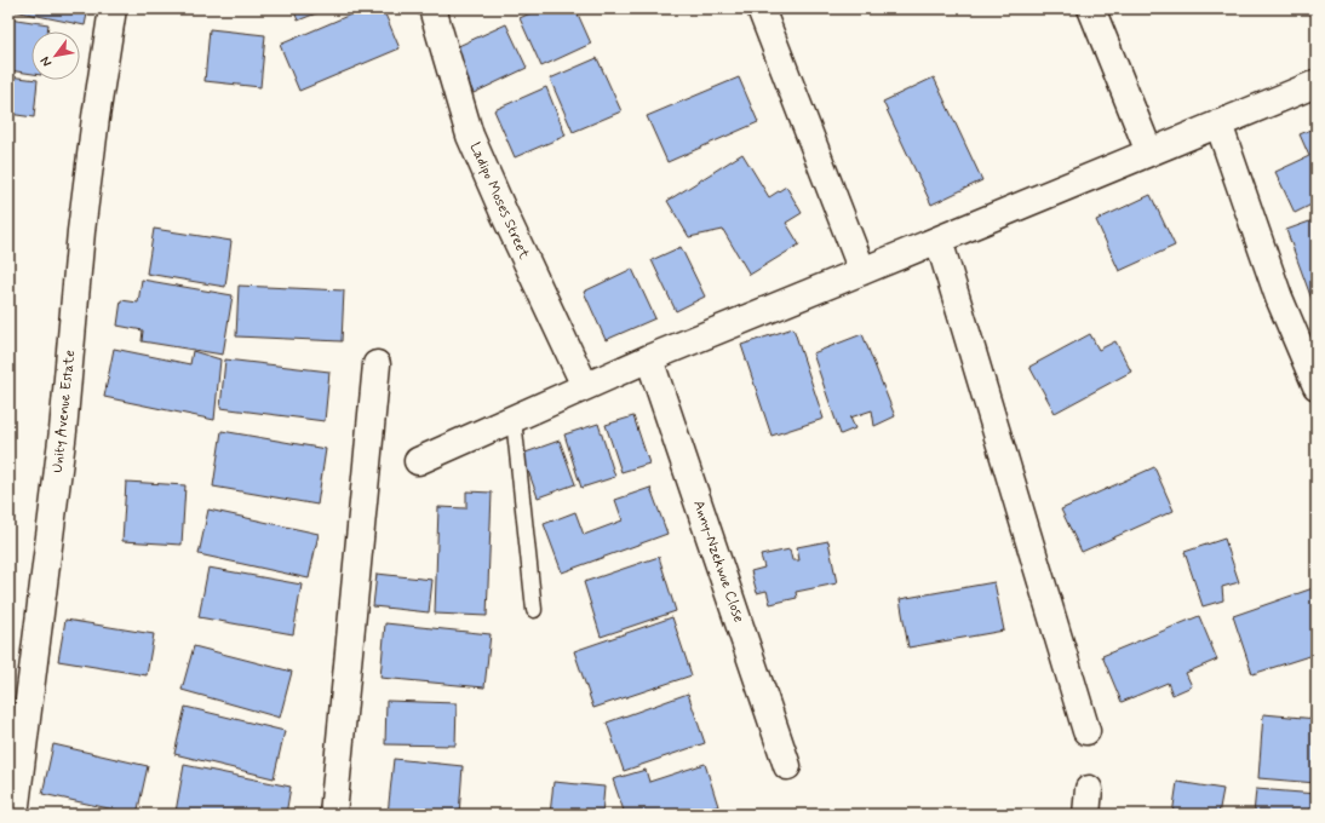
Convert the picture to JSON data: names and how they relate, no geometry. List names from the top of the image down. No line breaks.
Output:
{"streets":{"street":["Ladipo Moses Street","Unity Avenue Estate","Anny-Nzekwue Close"]},"north":"bottom left"}
